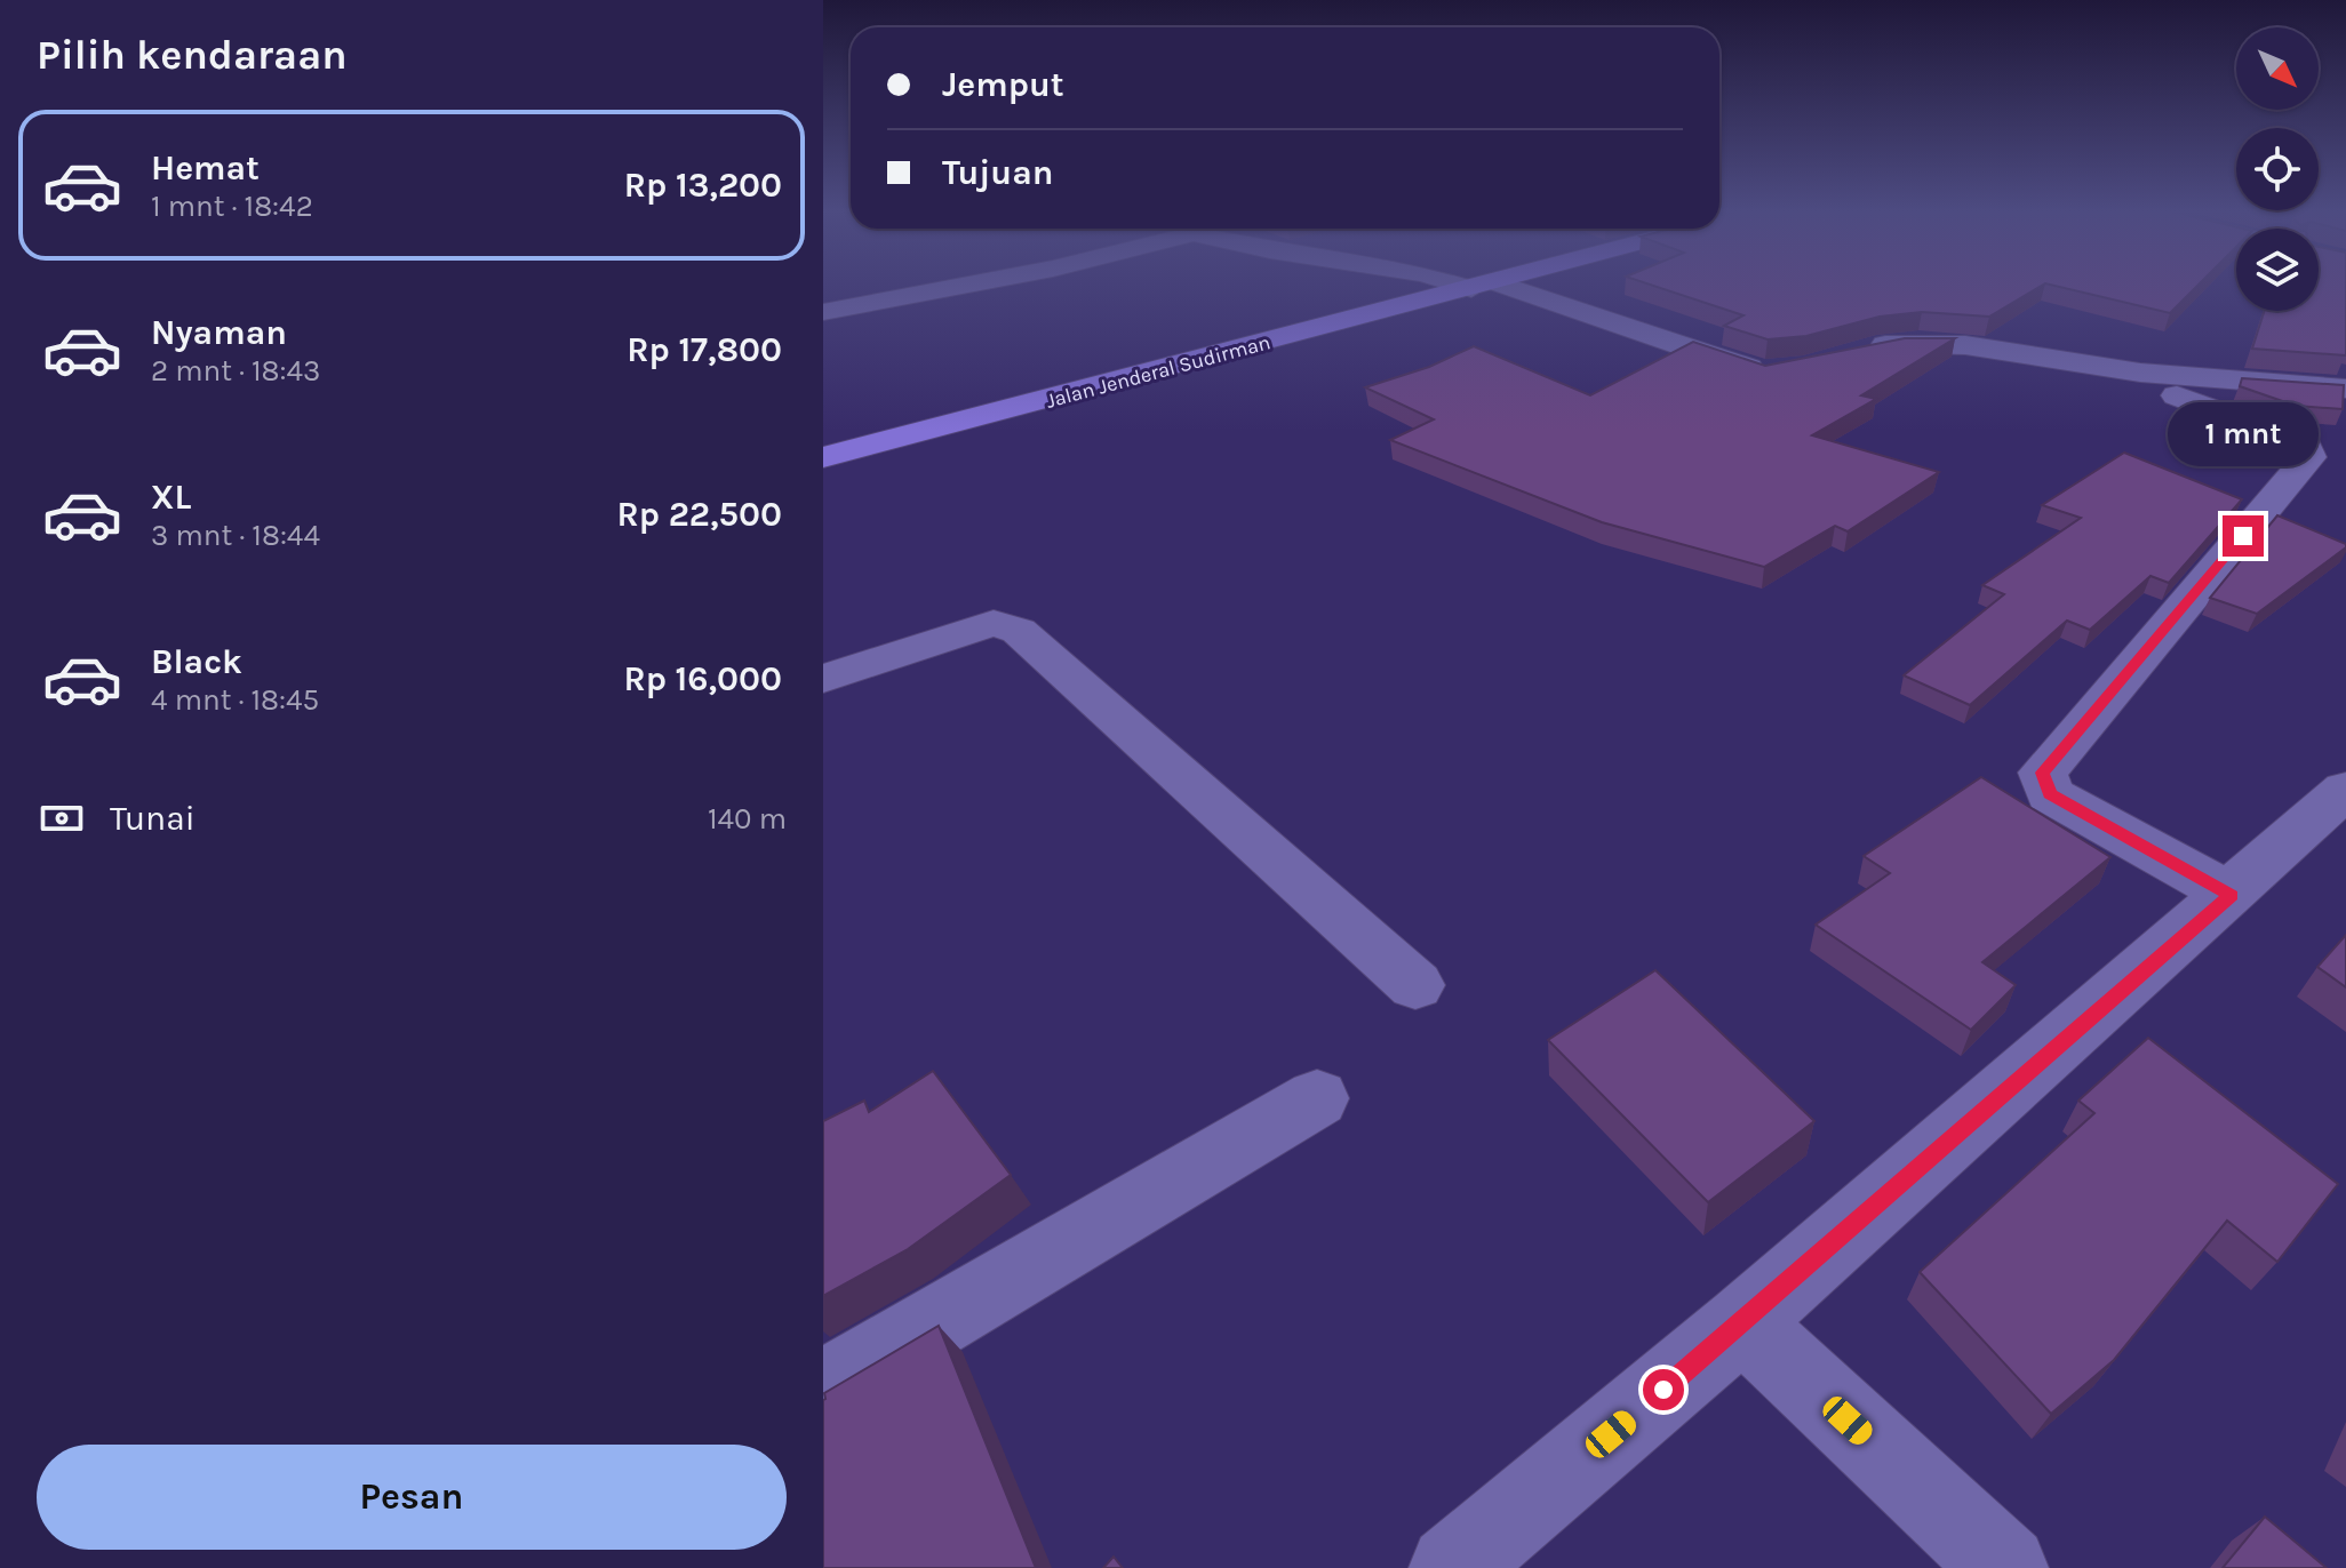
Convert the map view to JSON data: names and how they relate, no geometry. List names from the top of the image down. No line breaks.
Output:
{"streets":{"main road":["Jalan Jenderal Sudirman"]},"north":"bottom right","page":{"heading":"Pilih kendaraan","banner":["Jemput","Tujuan"],"list":[{"name":"Hemat","note":"1 mnt · 18:42","value":"Rp 13,200"},{"name":"Nyaman","note":"2 mnt · 18:43","value":"Rp 17,800"},{"name":"XL","note":"3 mnt · 18:44","value":"Rp 22,500"},{"name":"Black","note":"4 mnt · 18:45","value":"Rp 16,000"}],"bubble":"1 mnt","pay":["Tunai","140 m"],"buttons":"Pesan"}}
